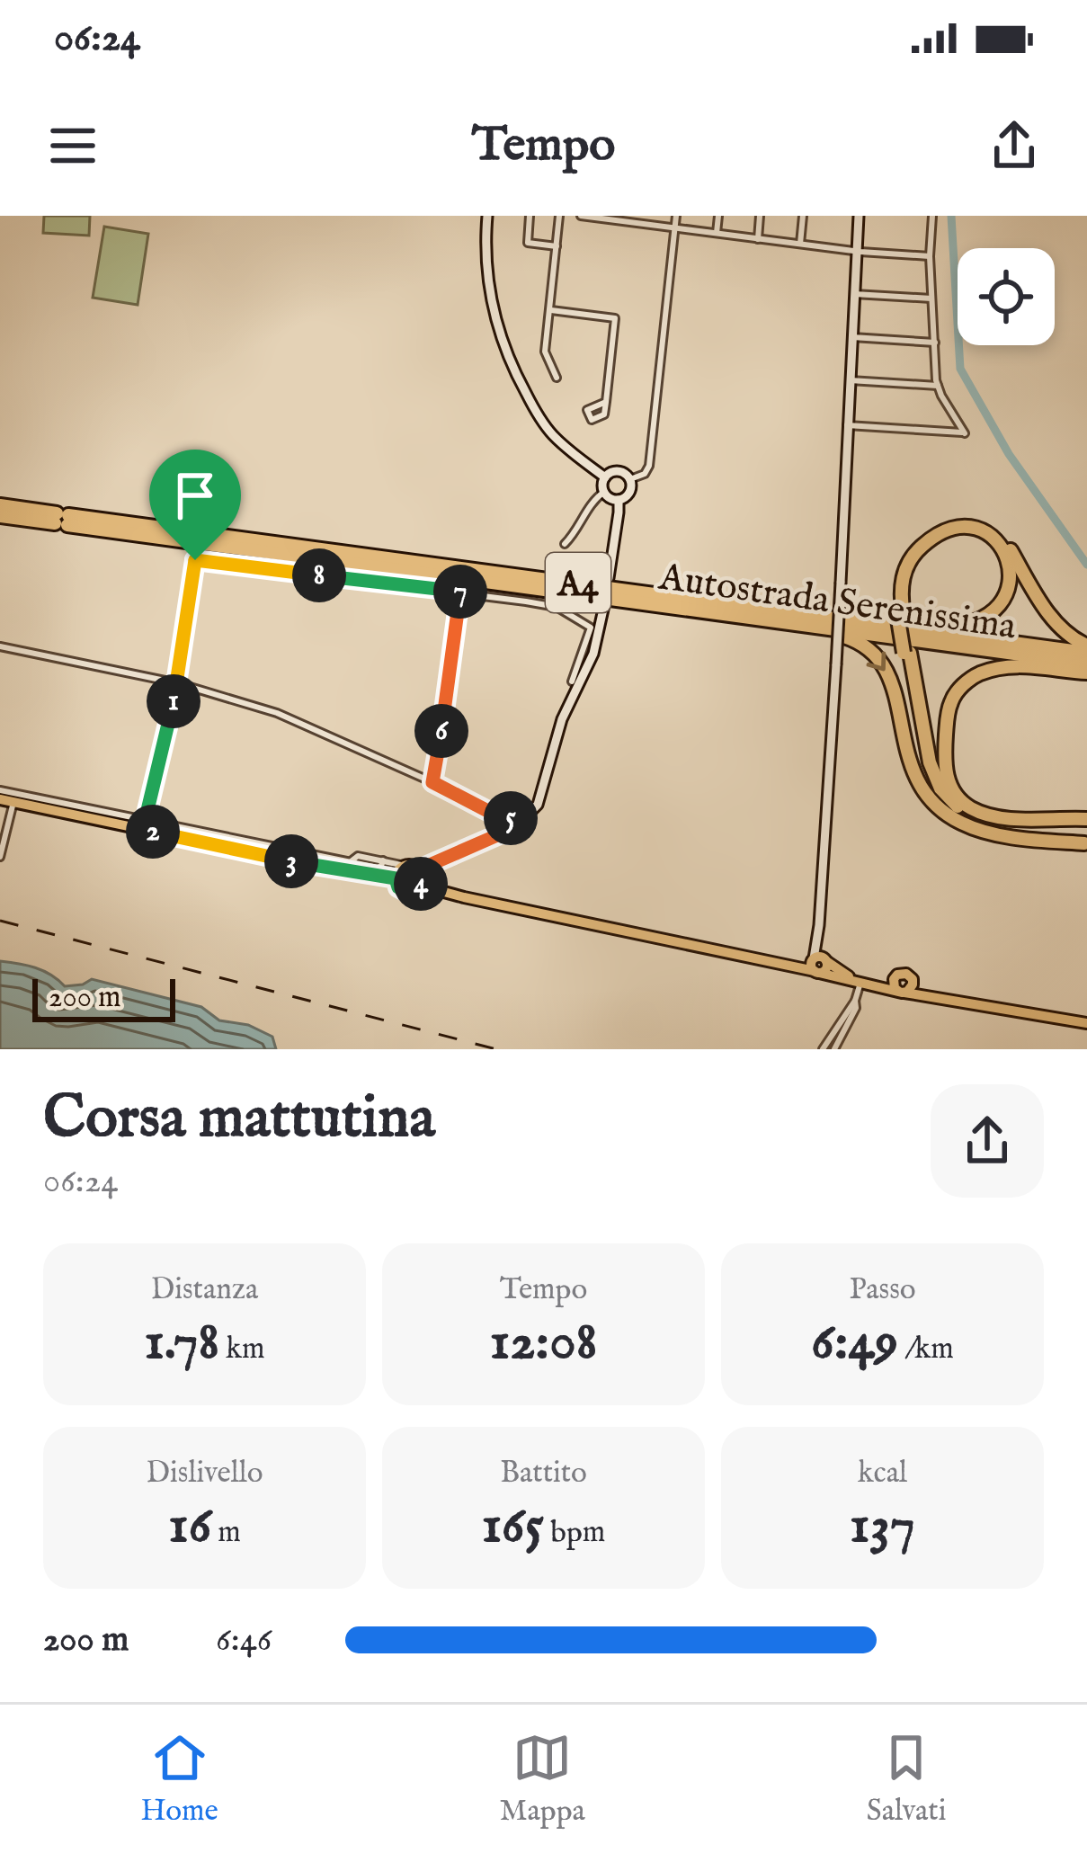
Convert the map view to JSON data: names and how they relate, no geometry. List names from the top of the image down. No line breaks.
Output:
{"streets":{"highway":["A4","Autostrada Serenissima"]},"scale_bar":"200 m","page":{"status":"06:24","header":"Tempo","pins":["8","7","1","6","5","2","3","4"],"scale":"200 m","heading":["Corsa mattutina","06:24"],"stats":[["Distanza","1.78 km"],["Tempo","12:08"],["Passo","6:49 /km"],["Dislivello","16 m"],["Battito","165 bpm"],["kcal","137"]],"list":[{"name":"200 m","note":"6:46"}],"tabs":["Home","Mappa","Salvati"]}}
